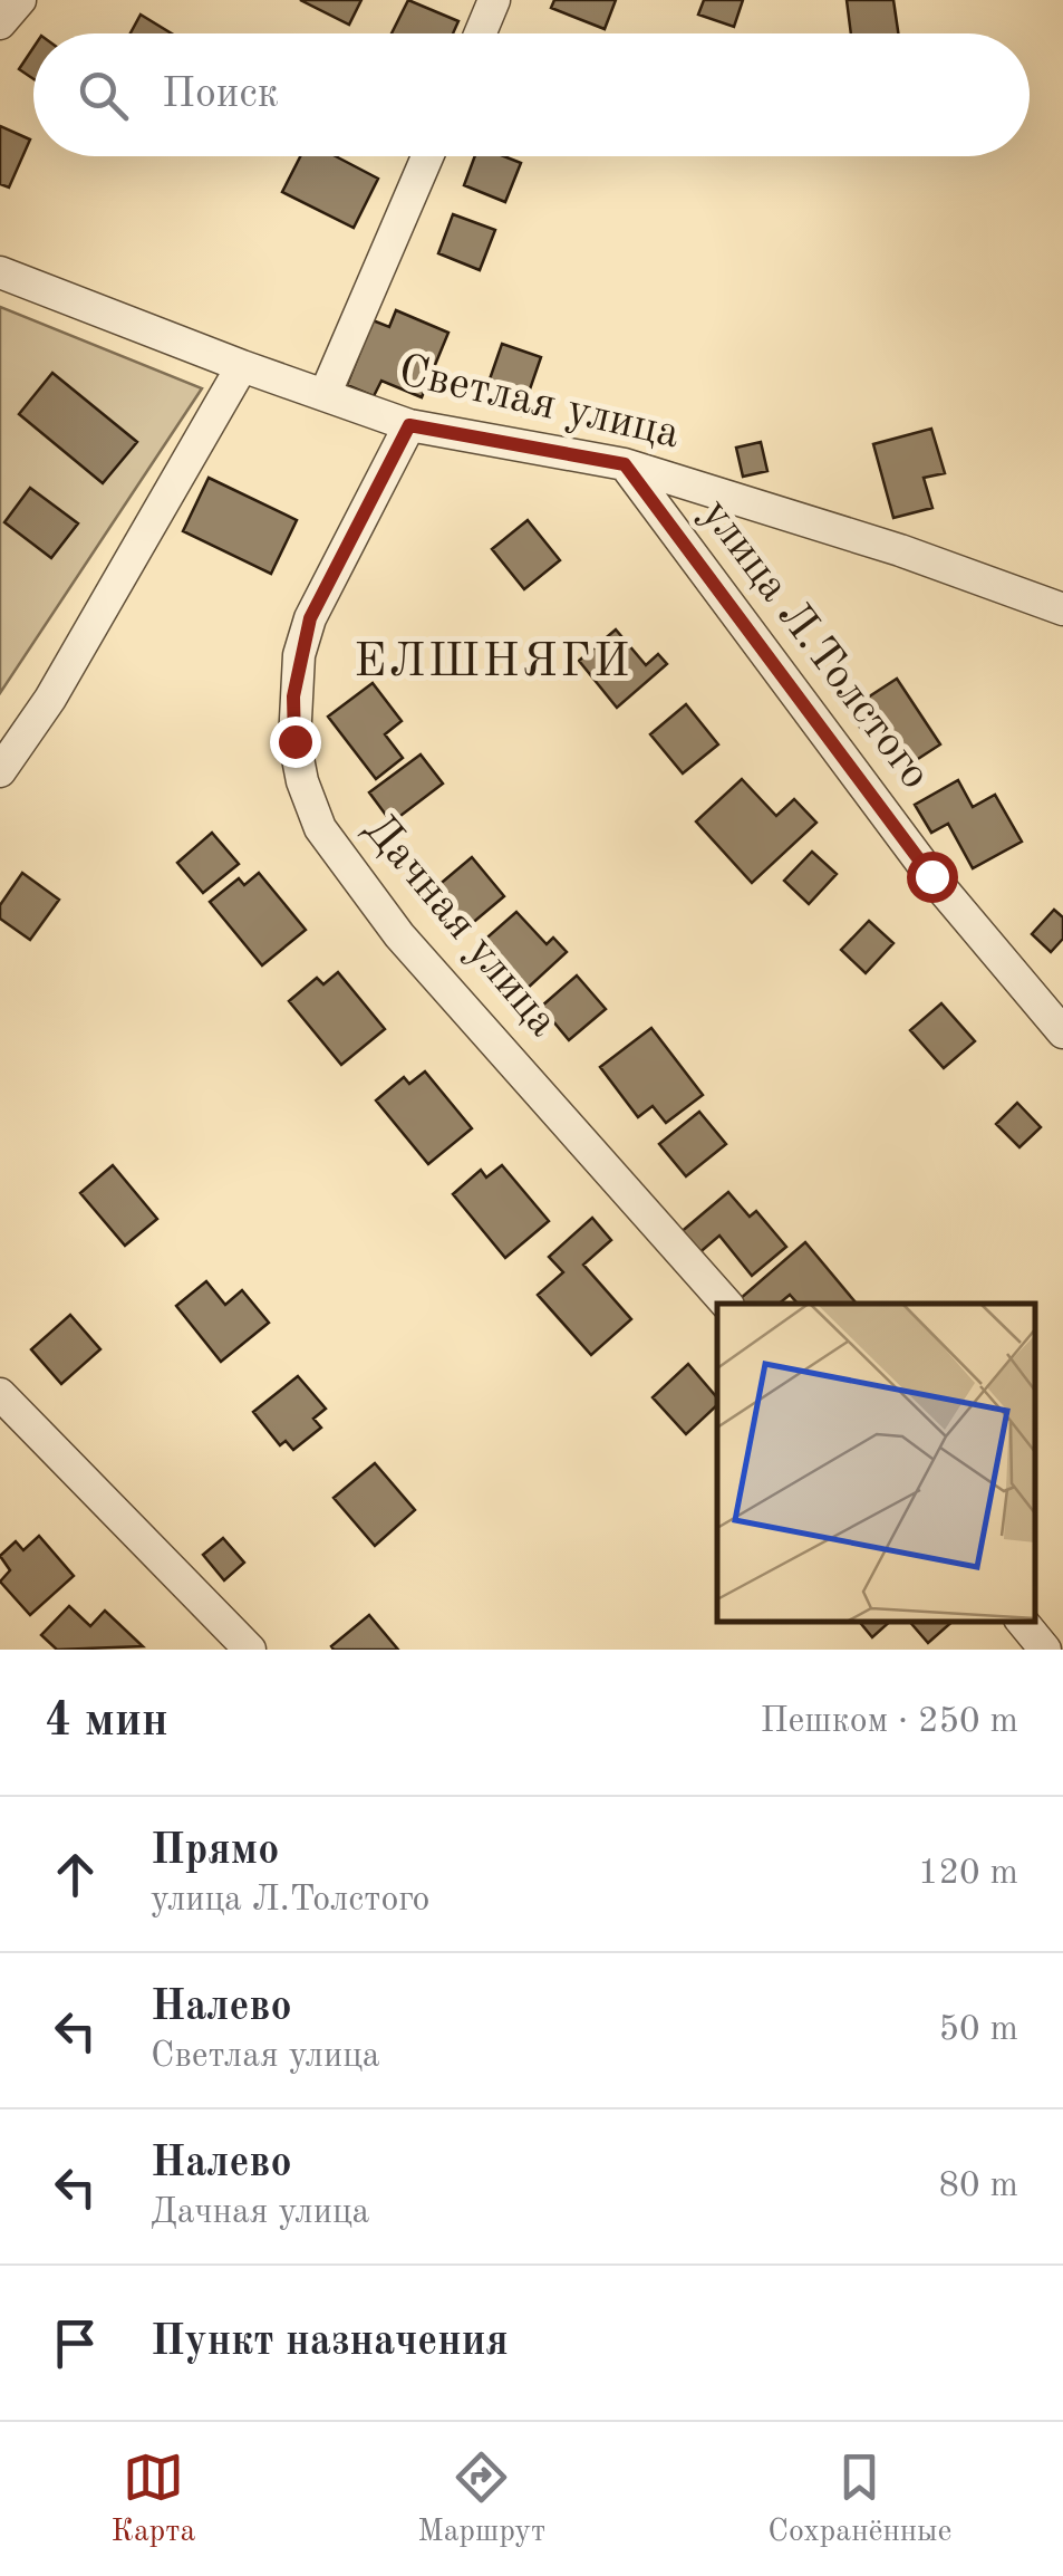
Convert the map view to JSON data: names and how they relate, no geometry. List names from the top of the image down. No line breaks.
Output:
{"streets":{"street":["Светлая улица","улица Л.Толстого","Дачная улица"]},"crossings":[["Светлая улица","улица Л.Толстого"],["Светлая улица","Дачная улица"]],"districts":["ЕЛШНЯГИ"],"page":{"search":"Поиск","heading":["4 мин","Пешком · 250 m"],"list":[["Прямо","улица Л.Толстого","120 m"],["Налево","Светлая улица","50 m"],["Налево","Дачная улица","80 m"],"Пункт назначения"],"nav":["Карта","Маршрут","Сохранённые"]}}
